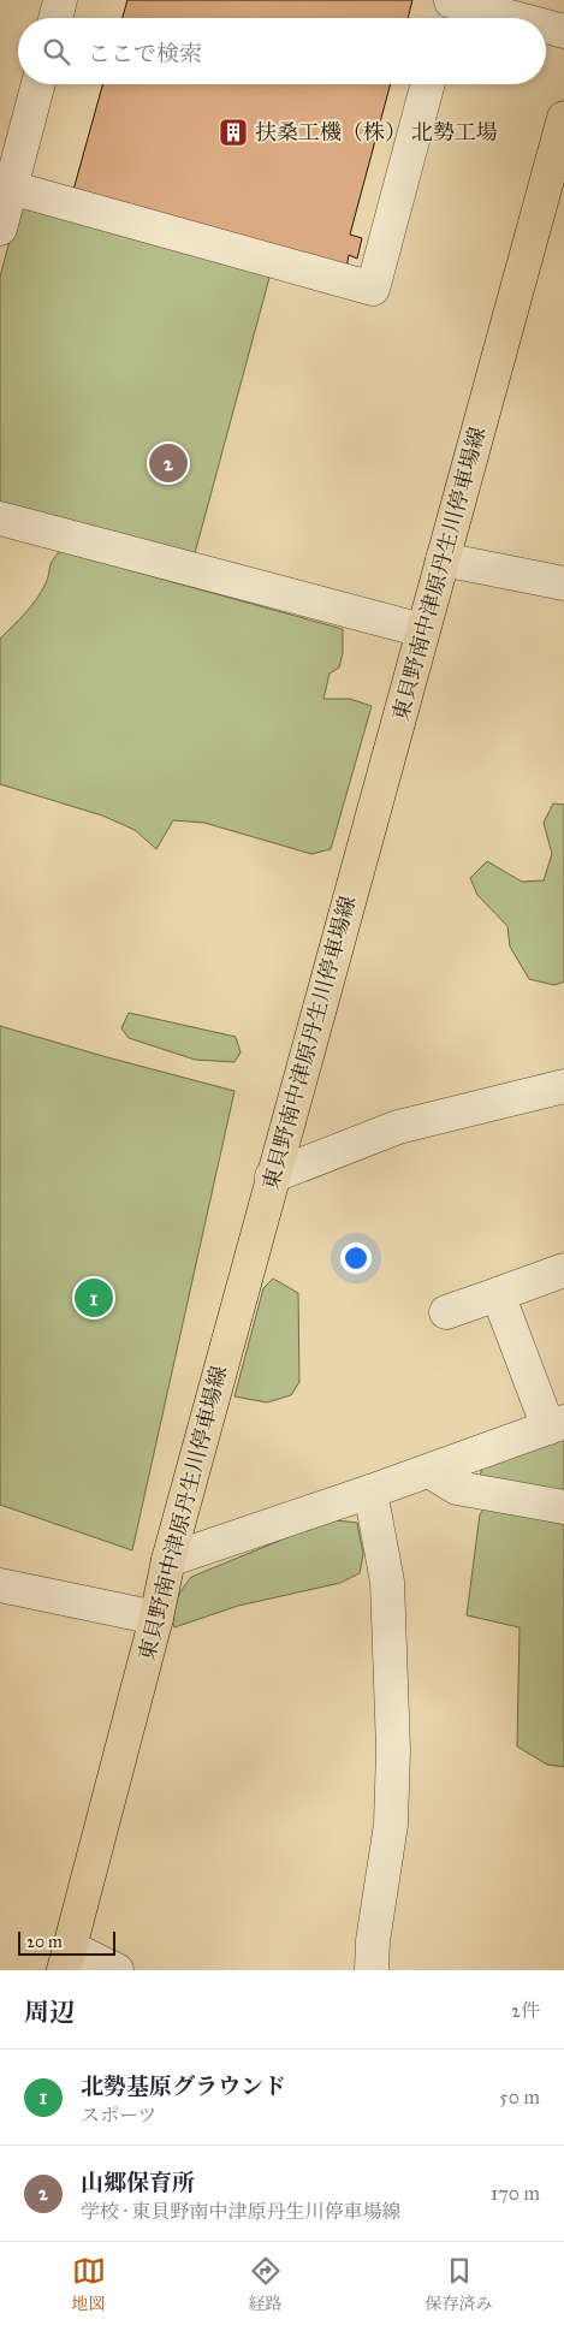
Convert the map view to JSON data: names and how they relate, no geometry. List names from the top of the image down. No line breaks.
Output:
{"streets":{"main road":["東貝野南中津原丹生川停車場線"]},"places":{"building":["扶桑工機（株） 北勢工場"]},"scale_bar":"20 m","page":{"search":"ここで検索","pins":["2","1"],"scale":"20 m","heading":["周辺","2件"],"list":[{"mark":"1","name":"北勢基原グラウンド","note":"スポーツ","value":"50 m"},{"mark":"2","name":"山郷保育所","note":"学校 · 東貝野南中津原丹生川停車場線","value":"170 m"}],"nav":["地図","経路","保存済み"]}}
